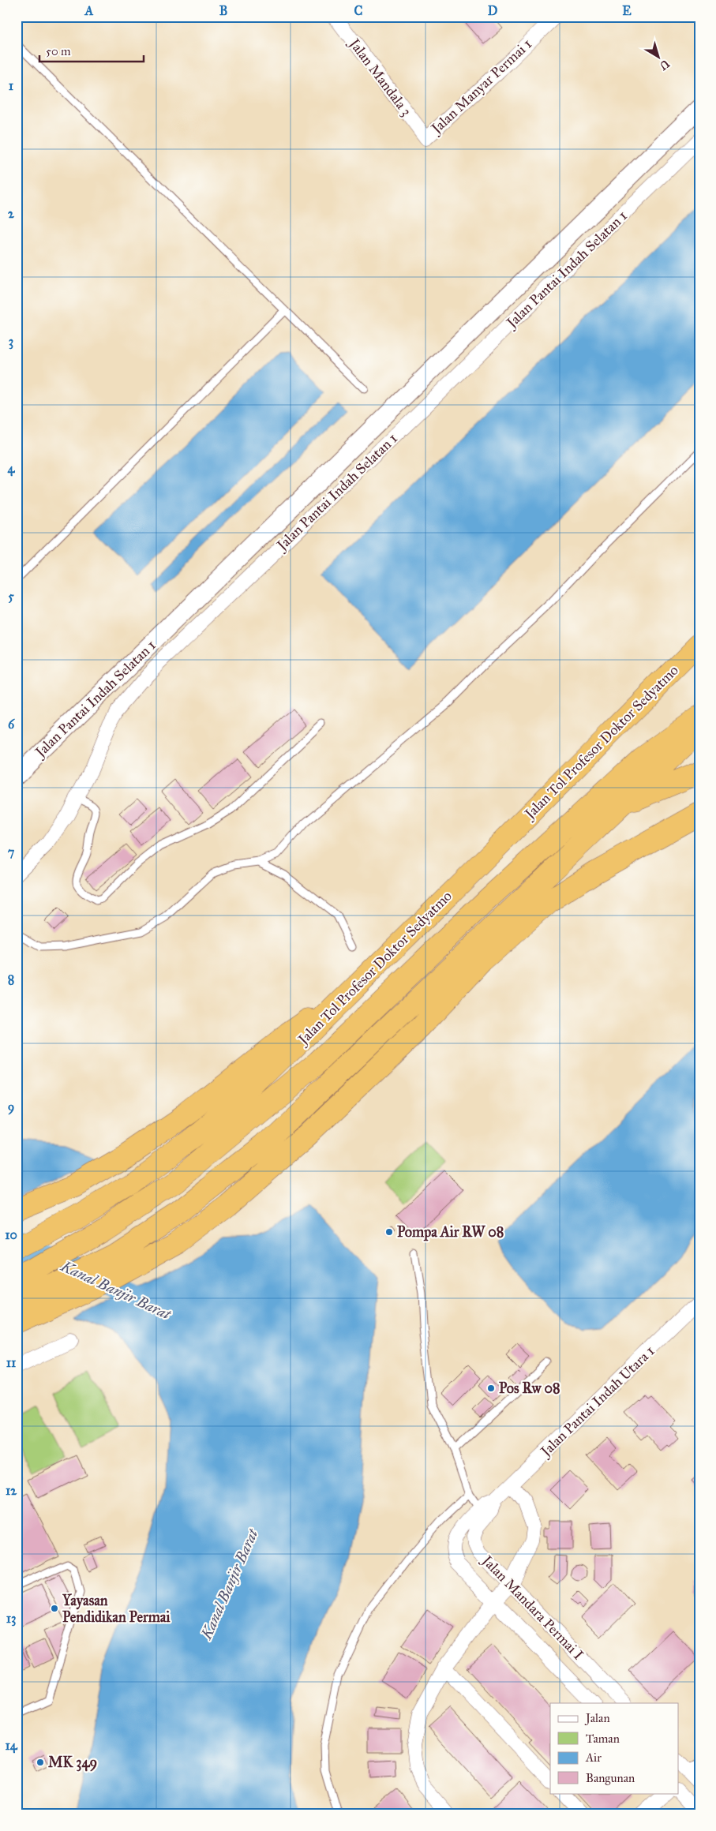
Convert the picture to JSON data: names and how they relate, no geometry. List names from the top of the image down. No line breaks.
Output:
{"streets":{"highway":["Jalan Tol Profesor Doktor Sedyatmo"],"street":["Jalan Mandala 3","Jalan Manyar Permai 1","Jalan Pantai Indah Selatan 1","Jalan Pantai Indah Utara 1","Jalan Mandara Permai I"]},"crossings":[["Jalan Mandala 3","Jalan Manyar Permai 1"],["Jalan Pantai Indah Utara 1","Jalan Mandara Permai I"]],"water":["Kanal Banjir Barat"],"places":["Pompa Air RW 08","Pos Rw 08","Yayasan Pendidikan Permai","MK 349"],"legend":["Jalan","Taman","Air","Bangunan"],"scale_bar":"50 m","north":"bottom right","grid":{"columns":["A","B","C","D","E"],"rows":["1","2","3","4","5","6","7","8","9","10","11","12","13","14"]}}
